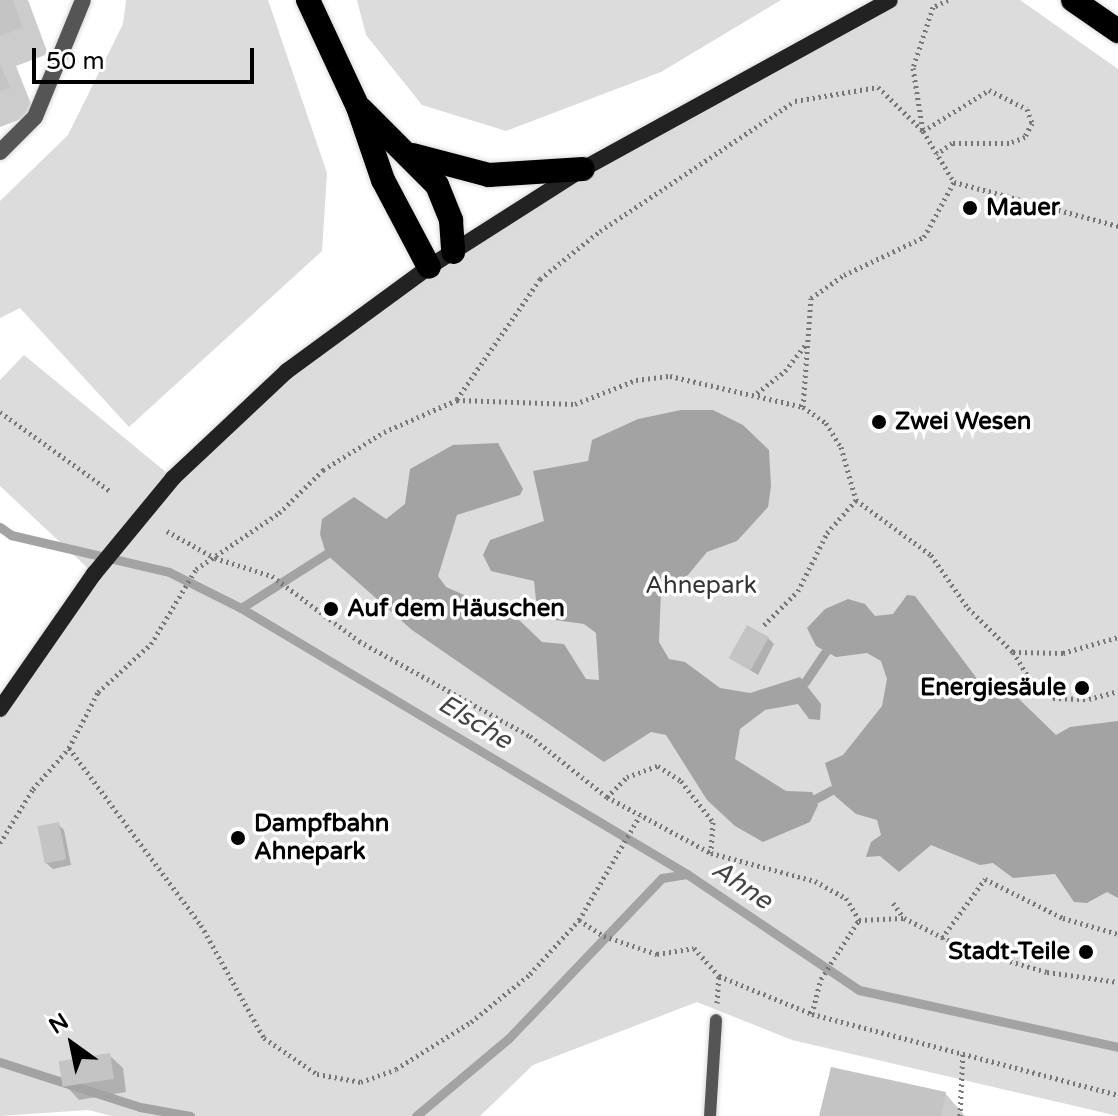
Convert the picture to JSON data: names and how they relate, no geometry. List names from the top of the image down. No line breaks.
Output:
{"water":["Elsche","Ahne"],"parks":["Ahnepark"],"places":["Mauer","Zwei Wesen","Auf dem Häuschen","Energiesäule","Dampfbahn Ahnepark","Stadt-Teile"],"scale_bar":"50 m","north":"top left"}
